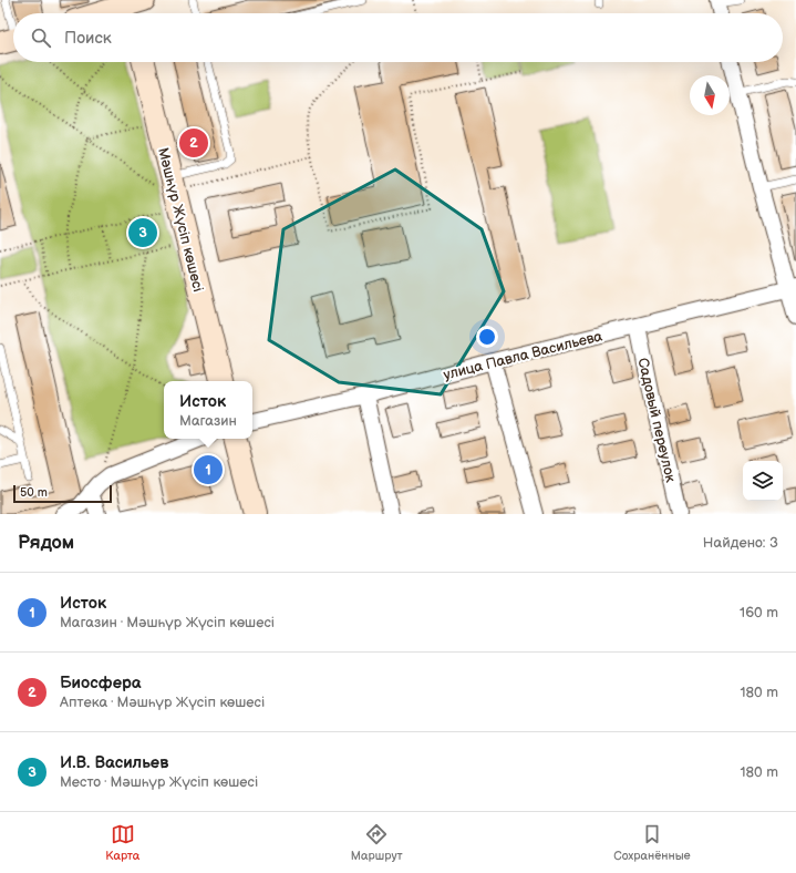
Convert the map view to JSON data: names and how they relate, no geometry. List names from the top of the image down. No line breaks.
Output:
{"streets":{"street":["Мәшһүр Жүсіп көшесі","улица Павла Васильева","Садовый переулок"]},"crossings":[["улица Павла Васильева","Садовый переулок"]],"scale_bar":"50 m","north":"bottom","page":{"search":"Поиск","pins":["2","3","1"],"popup":["Исток","Магазин"],"scale":"50 m","heading":["Рядом","Найдено: 3"],"list":[{"mark":"1","name":"Исток","note":"Магазин · Мәшһүр Жүсіп көшесі","value":"160 m"},{"mark":"2","name":"Биосфера","note":"Аптека · Мәшһүр Жүсіп көшесі","value":"180 m"},{"mark":"3","name":"И.В. Васильев","note":"Место · Мәшһүр Жүсіп көшесі","value":"180 m"}],"nav":["Карта","Маршрут","Сохранённые"]}}
